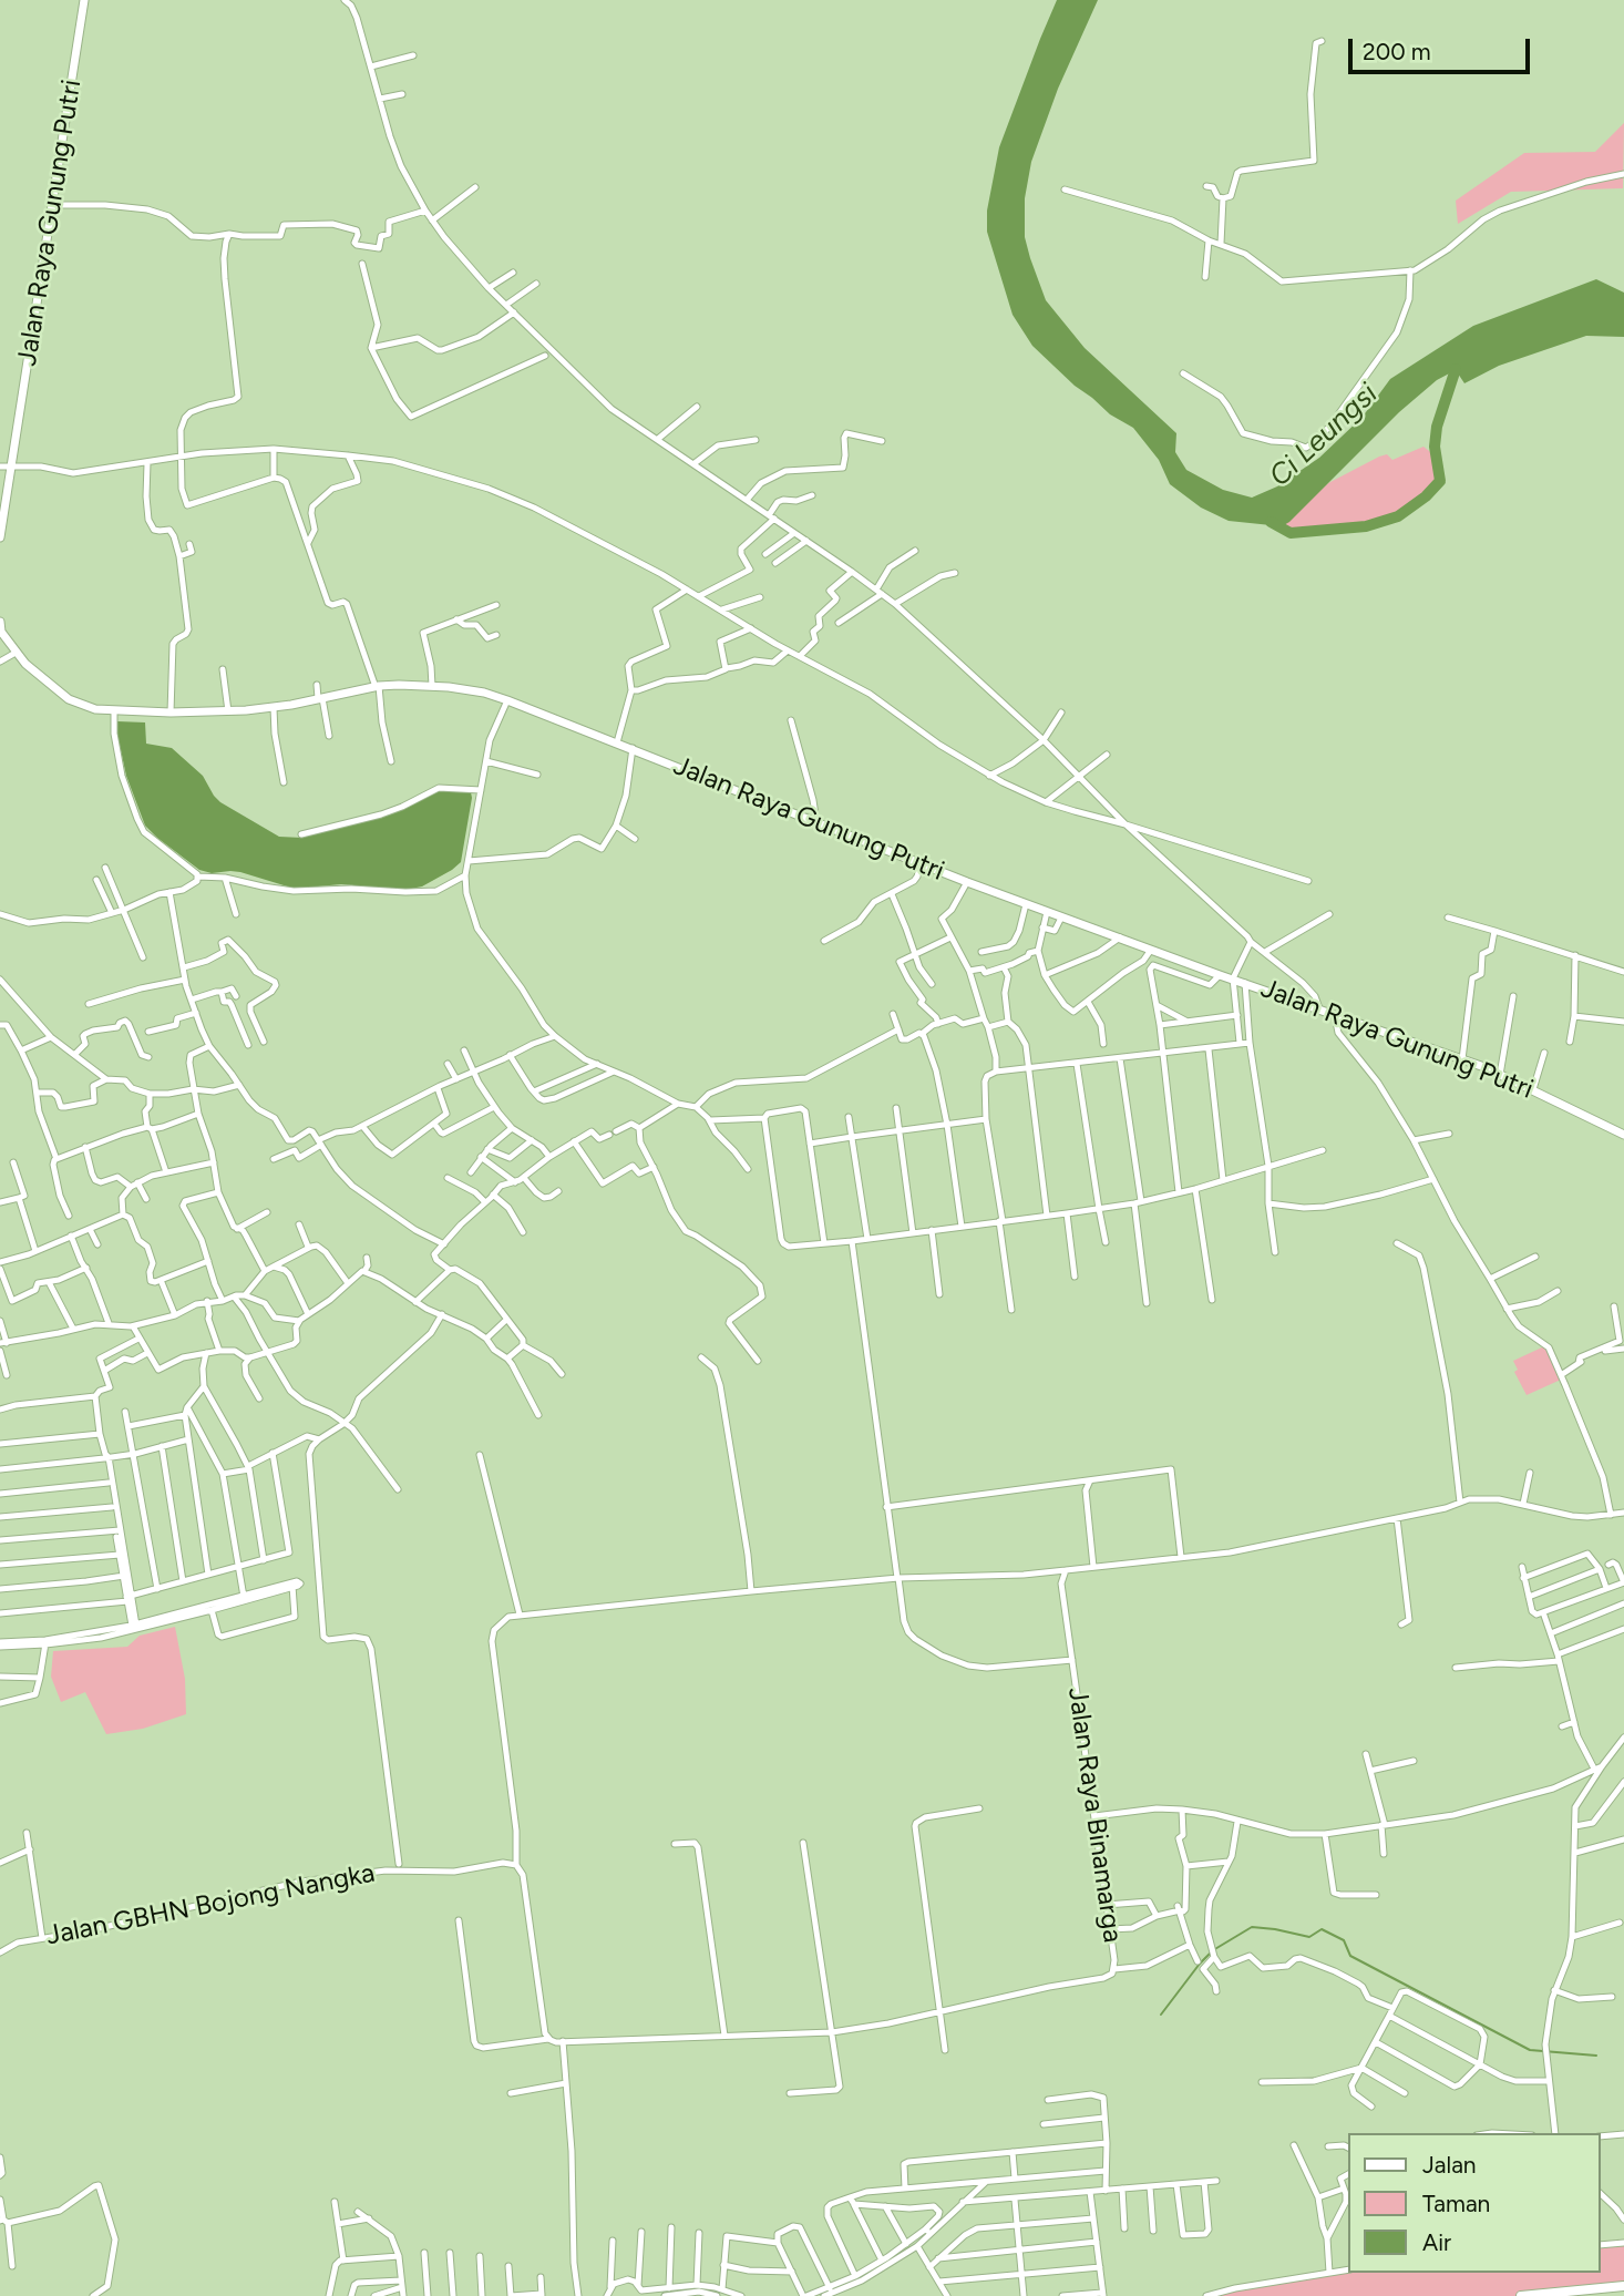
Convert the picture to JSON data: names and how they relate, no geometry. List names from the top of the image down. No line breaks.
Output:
{"streets":{"main road":["Jalan Raya Gunung Putri"],"street":["Jalan Raya Binamarga","Jalan GBHN Bojong Nangka"]},"water":["Ci Leungsi"],"legend":["Jalan","Taman","Air"],"scale_bar":"200 m"}
